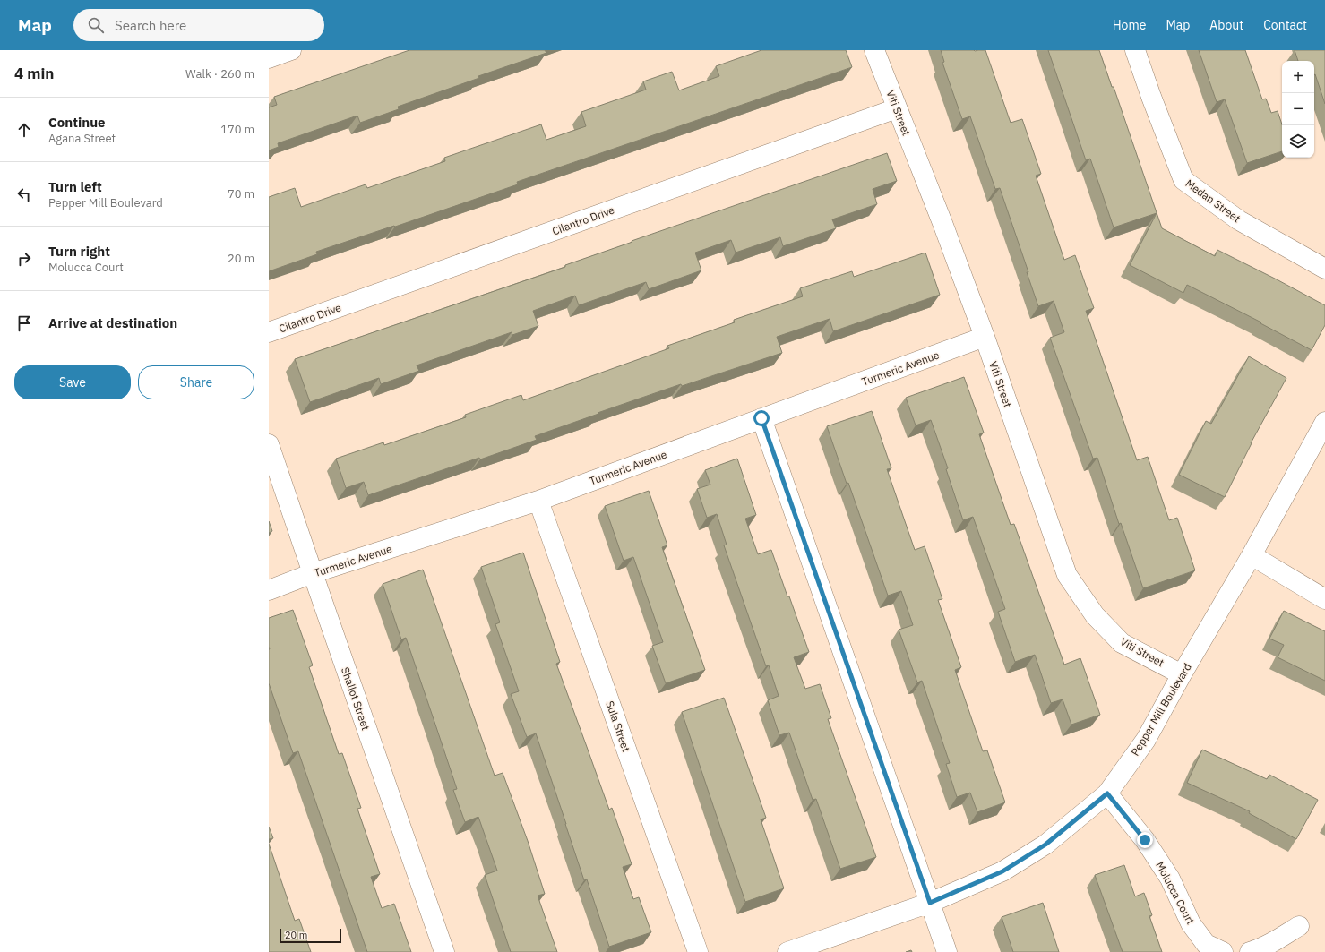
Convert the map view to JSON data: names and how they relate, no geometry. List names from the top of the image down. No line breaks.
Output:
{"streets":{"street":["Viti Street","Medan Street","Cilantro Drive","Turmeric Avenue","Shallot Street","Pepper Mill Boulevard","Sula Street","Molucca Court"]},"crossings":[["Viti Street","Cilantro Drive"],["Viti Street","Turmeric Avenue"],["Viti Street","Pepper Mill Boulevard"],["Turmeric Avenue","Shallot Street"],["Turmeric Avenue","Sula Street"],["Pepper Mill Boulevard","Molucca Court"]],"scale_bar":"20 m","page":{"header":"Map","search":"Search here","nav":["Home","Map","About","Contact"],"heading":["4 min","Walk · 260 m"],"map_buttons":["+","−"],"list":[["Continue","Agana Street","170 m"],["Turn left","Pepper Mill Boulevard","70 m"],["Turn right","Molucca Court","20 m"],"Arrive at destination"],"buttons":["Save","Share"],"scale":"20 m"}}
